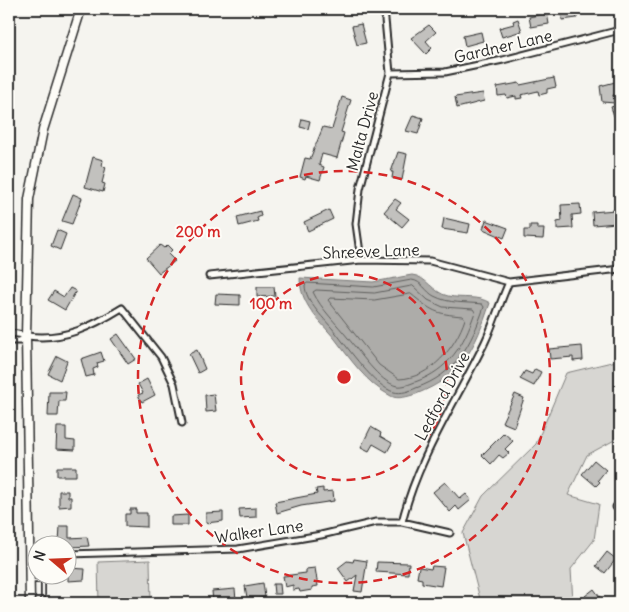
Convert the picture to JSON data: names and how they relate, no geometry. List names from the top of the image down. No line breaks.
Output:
{"streets":{"street":["Gardner Lane","Malta Drive","Shreeve Lane","Ledford Drive","Walker Lane"]},"crossings":[["Gardner Lane","Malta Drive"],["Malta Drive","Shreeve Lane"],["Shreeve Lane","Ledford Drive"],["Ledford Drive","Walker Lane"]],"north":"left","rings":["200 m","100 m"]}
